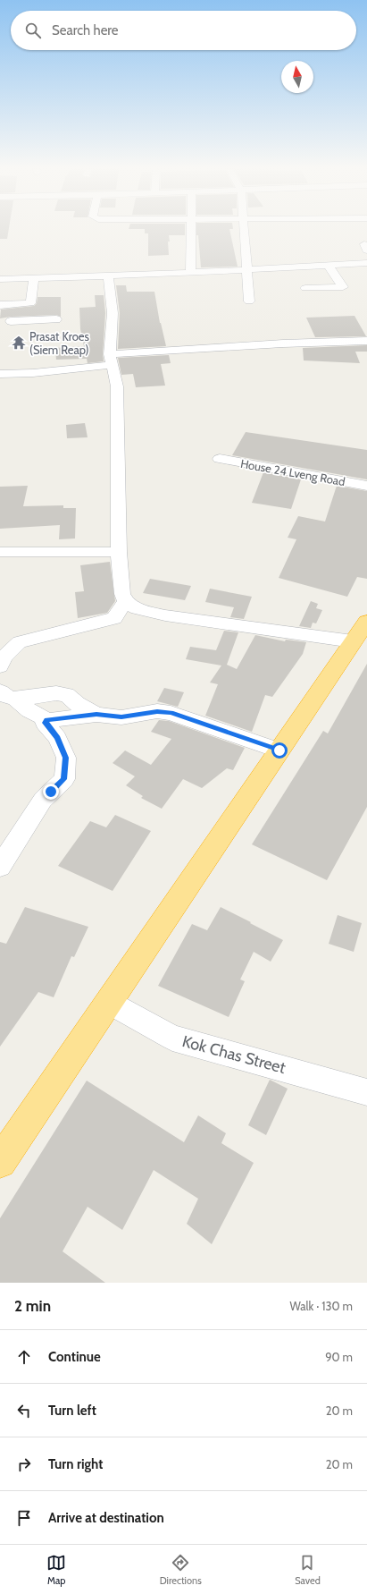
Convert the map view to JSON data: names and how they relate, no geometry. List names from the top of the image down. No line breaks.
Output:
{"streets":{"street":["House 24 Lveng Road","Kok Chas Street"]},"places":{"temple":["Prasat Kroes (Siem Reap)"]},"north":"top","page":{"search":"Search here","heading":["2 min","Walk · 130 m"],"list":[["Continue","90 m"],["Turn left","20 m"],["Turn right","20 m"],"Arrive at destination"],"nav":["Map","Directions","Saved"]}}
